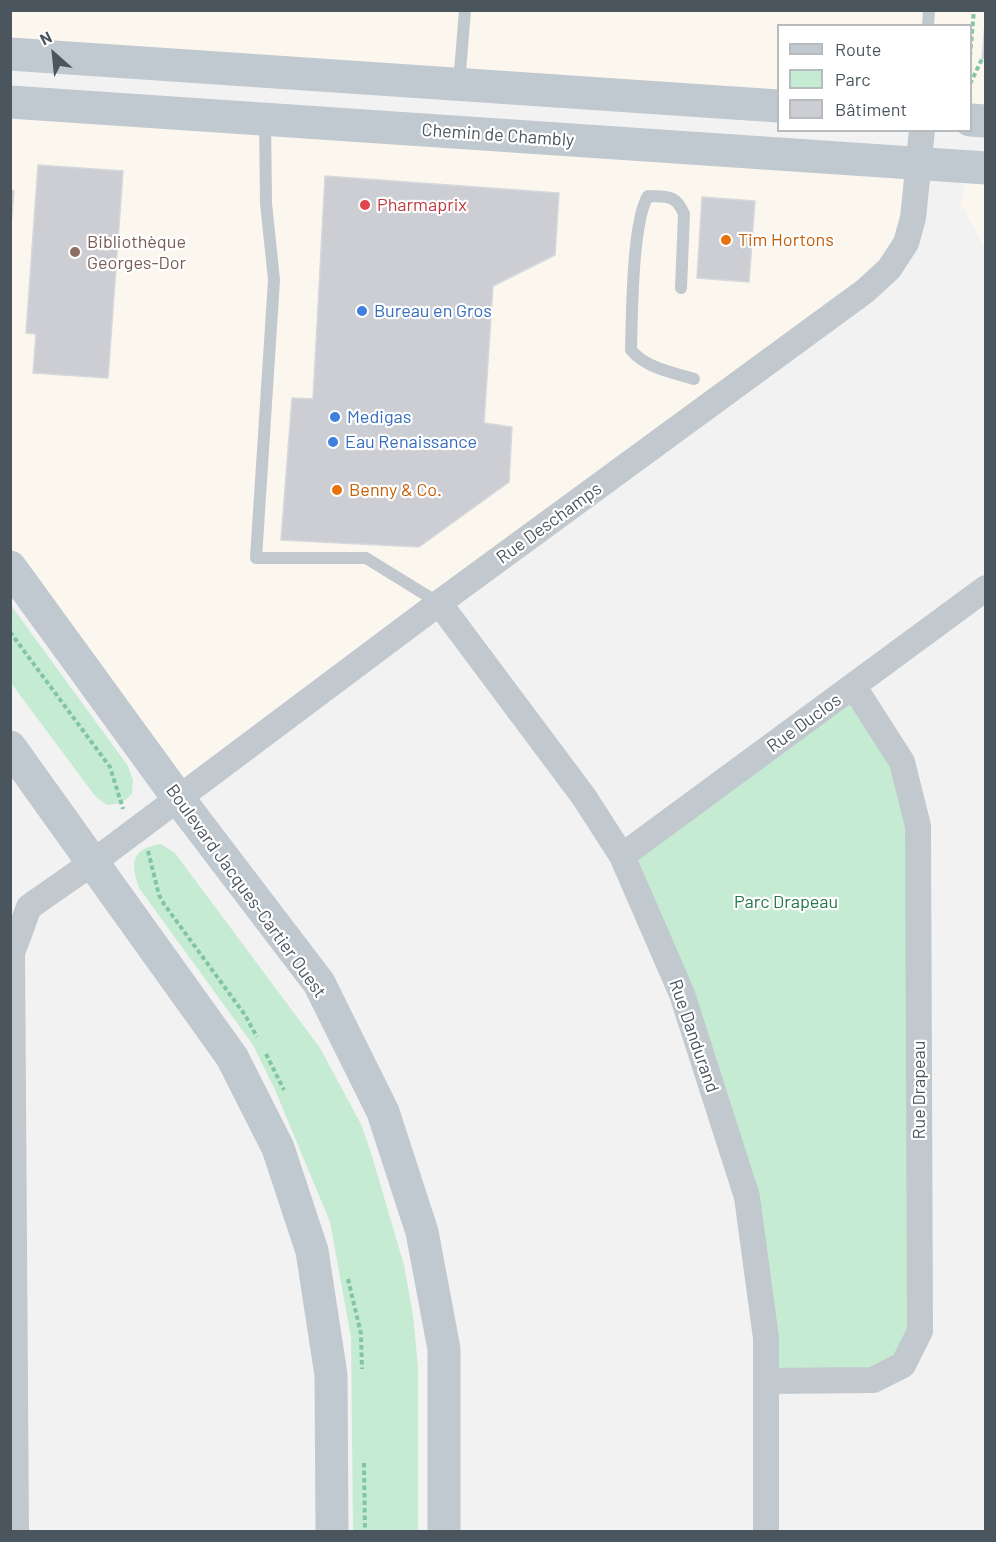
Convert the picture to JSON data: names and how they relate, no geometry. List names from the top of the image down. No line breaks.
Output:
{"streets":{"main road":["Chemin de Chambly","Boulevard Jacques-Cartier Ouest"],"street":["Rue Deschamps","Rue Duclos","Rue Dandurand","Rue Drapeau"]},"crossings":[["Chemin de Chambly","Rue Deschamps"],["Rue Deschamps","Boulevard Jacques-Cartier Ouest"],["Rue Deschamps","Rue Dandurand"],["Rue Duclos","Rue Dandurand"],["Rue Duclos","Rue Drapeau"],["Rue Dandurand","Rue Drapeau"]],"parks":["Parc Drapeau"],"places":["Pharmaprix","Tim Hortons","Bibliothèque Georges-Dor","Bureau en Gros","Medigas","Eau Renaissance","Benny & Co."],"legend":["Route","Parc","Bâtiment"],"north":"top left"}
